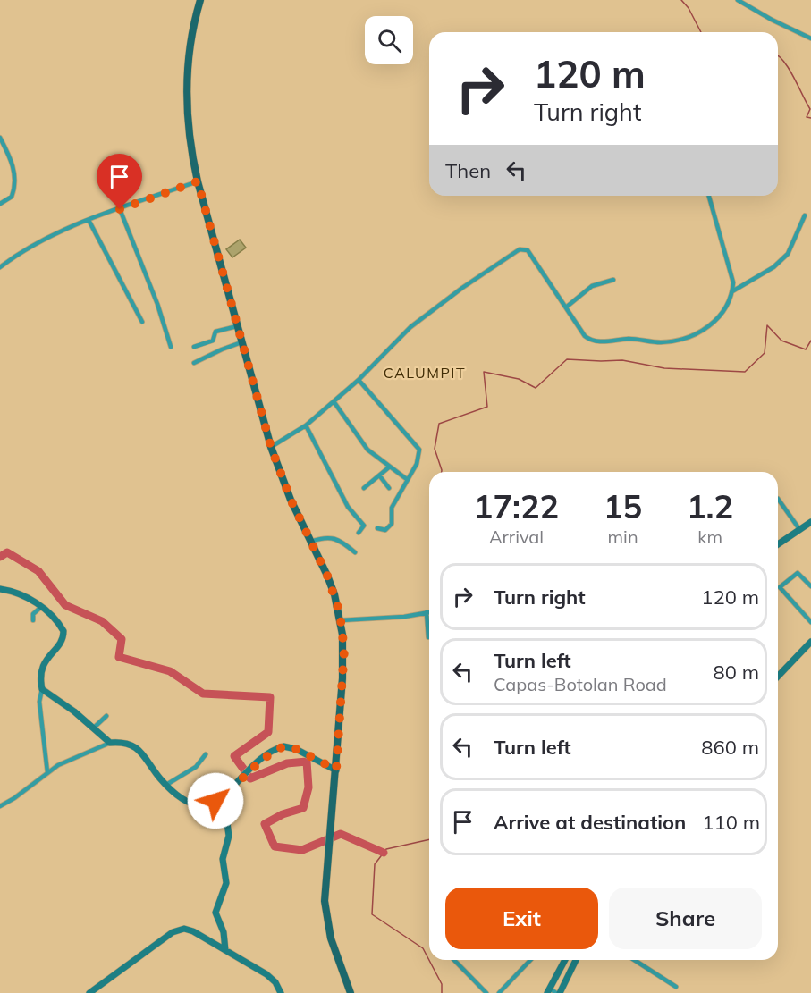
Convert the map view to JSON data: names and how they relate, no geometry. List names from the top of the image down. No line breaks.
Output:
{"districts":["CALUMPIT"],"page":{"turn":["120 m","Turn right"],"then":"Then","eta":["17:22","Arrival","15","min","1.2","km"],"list":[{"name":"Turn right","value":"120 m"},{"name":"Turn left","note":"Capas-Botolan Road","value":"80 m"},{"name":"Turn left","value":"860 m"},{"name":"Arrive at destination","value":"110 m"}],"buttons":["Exit","Share"]}}
